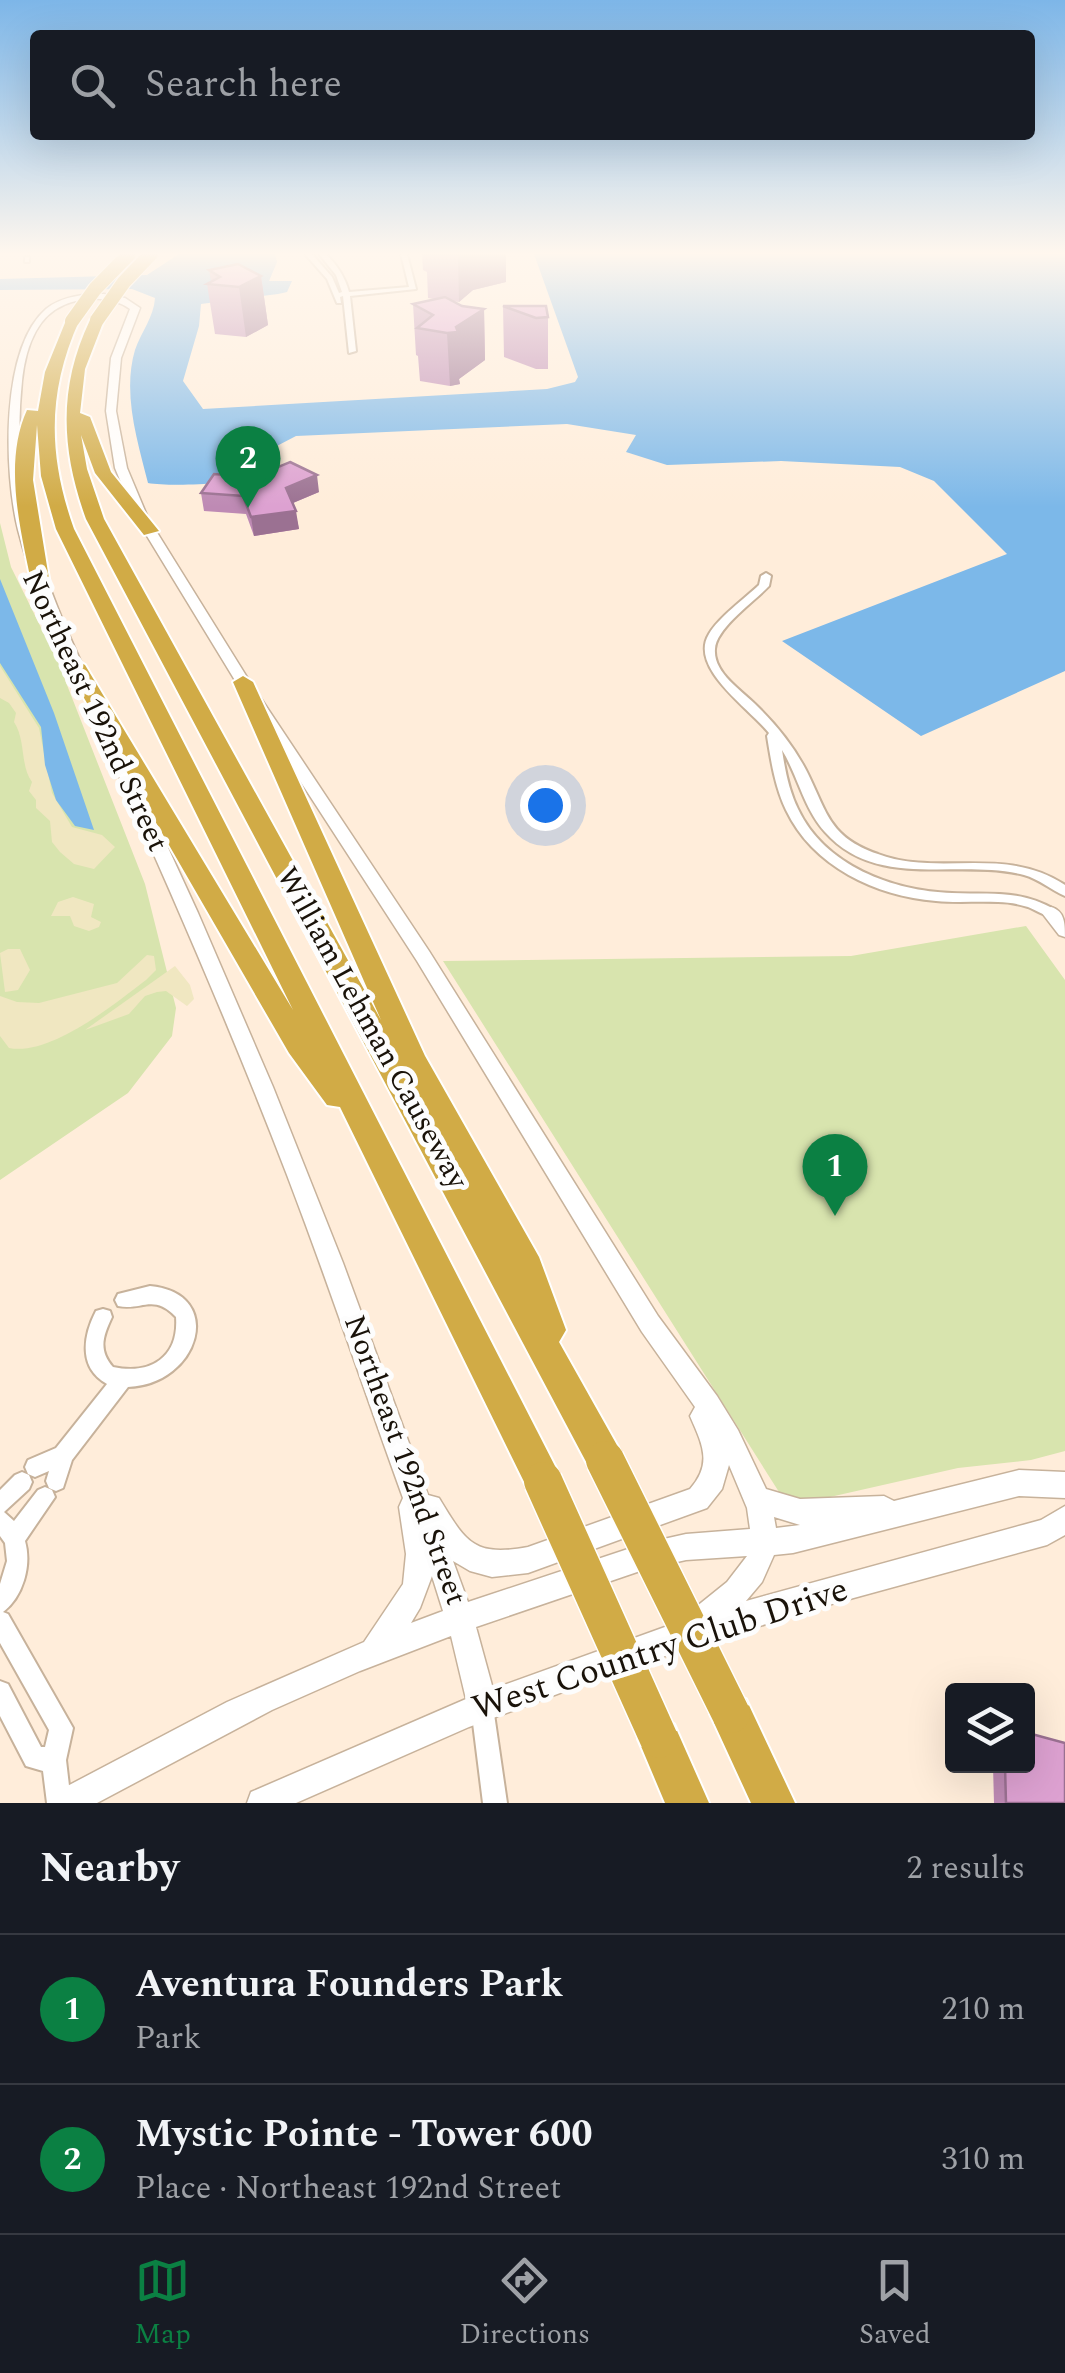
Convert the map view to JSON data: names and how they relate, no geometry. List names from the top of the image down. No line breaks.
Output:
{"streets":{"highway":["William Lehman Causeway"],"street":["Northeast 192nd Street","West Country Club Drive"]},"crossings":[["Northeast 192nd Street","West Country Club Drive"]],"page":{"search":"Search here","pins":["2","1"],"heading":["Nearby","2 results"],"list":[{"mark":"1","name":"Aventura Founders Park","note":"Park","value":"210 m"},{"mark":"2","name":"Mystic Pointe - Tower 600","note":"Place · Northeast 192nd Street","value":"310 m"}],"nav":["Map","Directions","Saved"]}}
